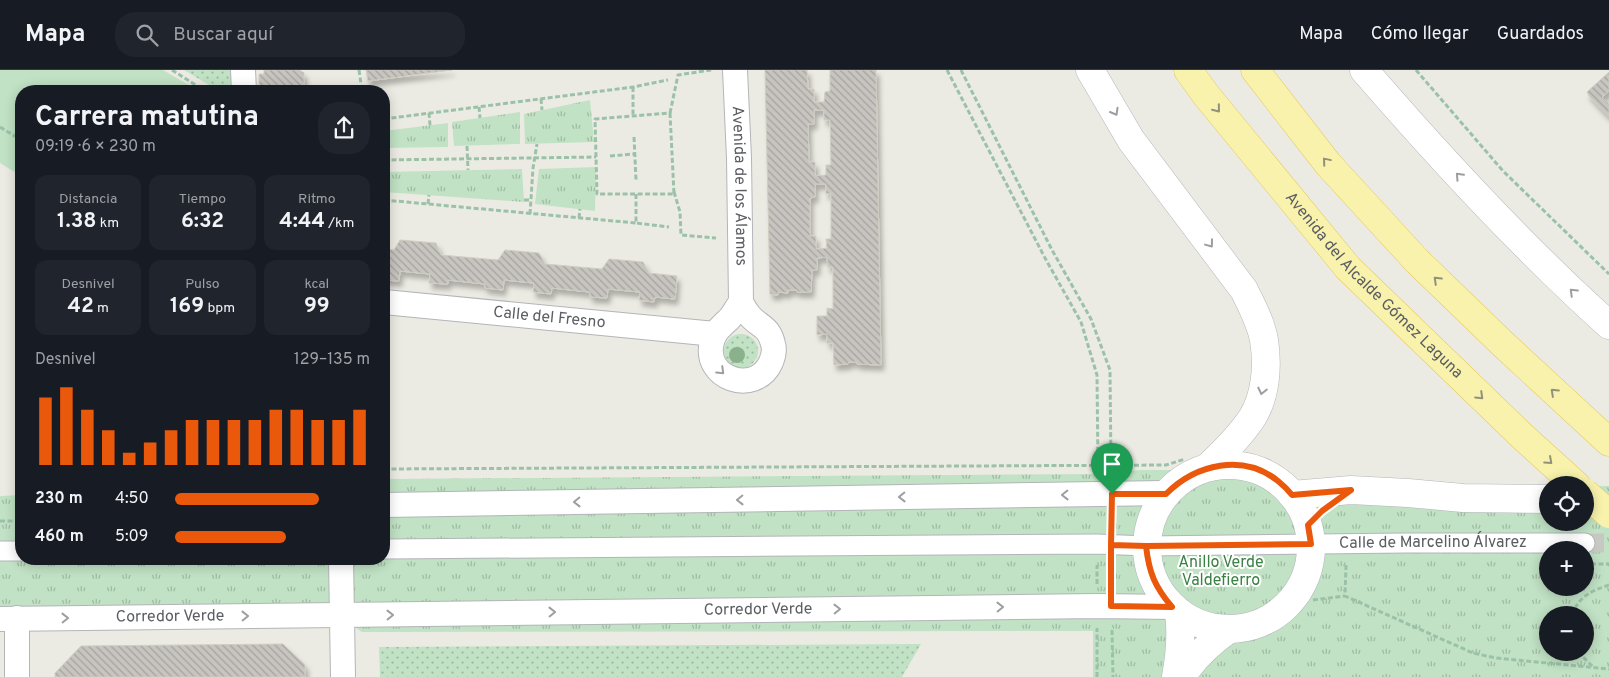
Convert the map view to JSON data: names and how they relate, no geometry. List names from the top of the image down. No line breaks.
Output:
{"streets":{"main road":["Avenida del Alcalde Gómez Laguna"],"street":["Avenida de los Álamos","Calle del Fresno","Calle de Marcelino Álvarez","Corredor Verde"]},"crossings":[["Avenida de los Álamos","Calle del Fresno"],["Calle de Marcelino Álvarez","Corredor Verde"]],"parks":["Anillo Verde Valdefierro"],"page":{"header":"Mapa","search":"Buscar aquí","nav":["Mapa","Cómo llegar","Guardados"],"heading":["Carrera matutina","09:19 · 6 × 230 m"],"stats":[["Distancia","1.38 km"],["Tiempo","6:32"],["Ritmo","4:44 /km"],["Desnivel","42 m"],["Pulso","169 bpm"],["kcal","99"]],"chart":["Desnivel","129–135 m"],"map_buttons":["+","−"],"list":[{"name":"230 m","note":"4:50"},{"name":"460 m","note":"5:09"}]}}
